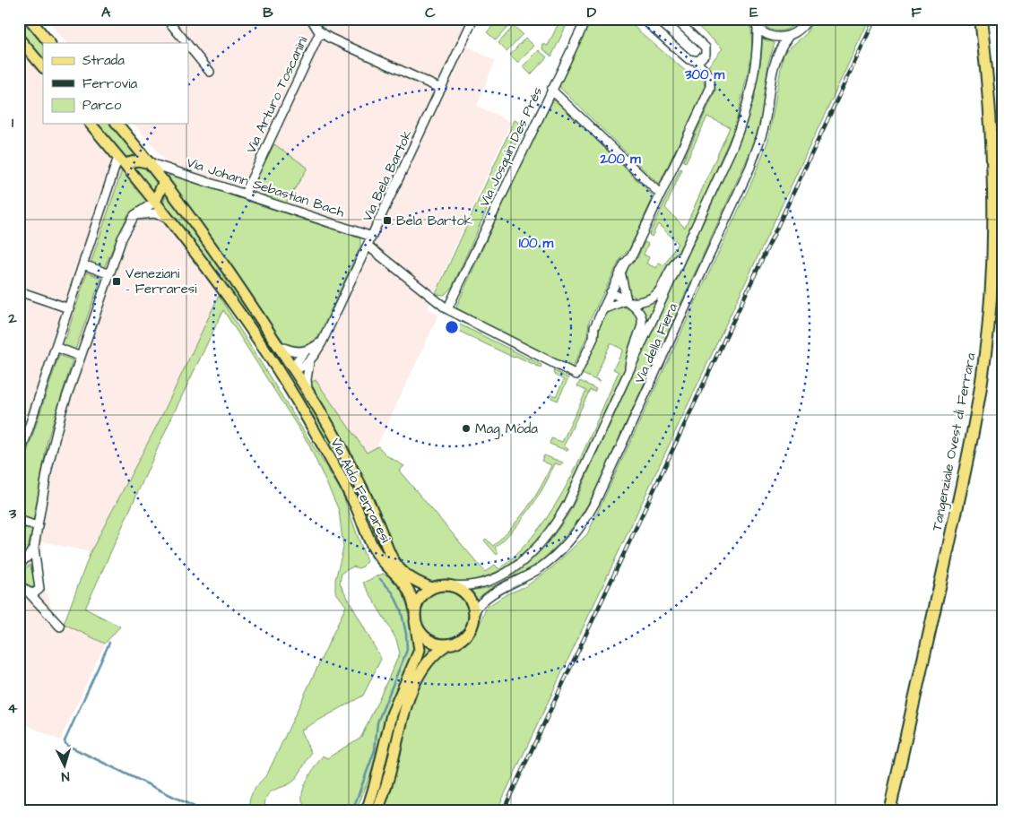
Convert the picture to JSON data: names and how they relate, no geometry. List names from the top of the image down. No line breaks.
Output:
{"streets":{"highway":["Tangenziale Ovest di Ferrara"],"main road":["Via Aldo Ferraresi"],"street":["Via Arturo Toscanini","Via Josquin Des Prés","Via Bela Bartok","Via Johann Sebastian Bach","Via della Fiera"]},"crossings":[["Via Arturo Toscanini","Via Bela Bartok"],["Via Arturo Toscanini","Via Johann Sebastian Bach"],["Via Bela Bartok","Via Johann Sebastian Bach"],["Via Bela Bartok","Via Aldo Ferraresi"],["Via Johann Sebastian Bach","Via Aldo Ferraresi"],["Via della Fiera","Via Aldo Ferraresi"]],"places":{"transit":["Bela Bartok","Veneziani - Ferraresi"],"other":["Mag Moda"]},"legend":["Strada","Ferrovia","Parco"],"north":"bottom","grid":{"columns":["A","B","C","D","E","F"],"rows":["1","2","3","4"]},"rings":["300 m","200 m","100 m"]}
